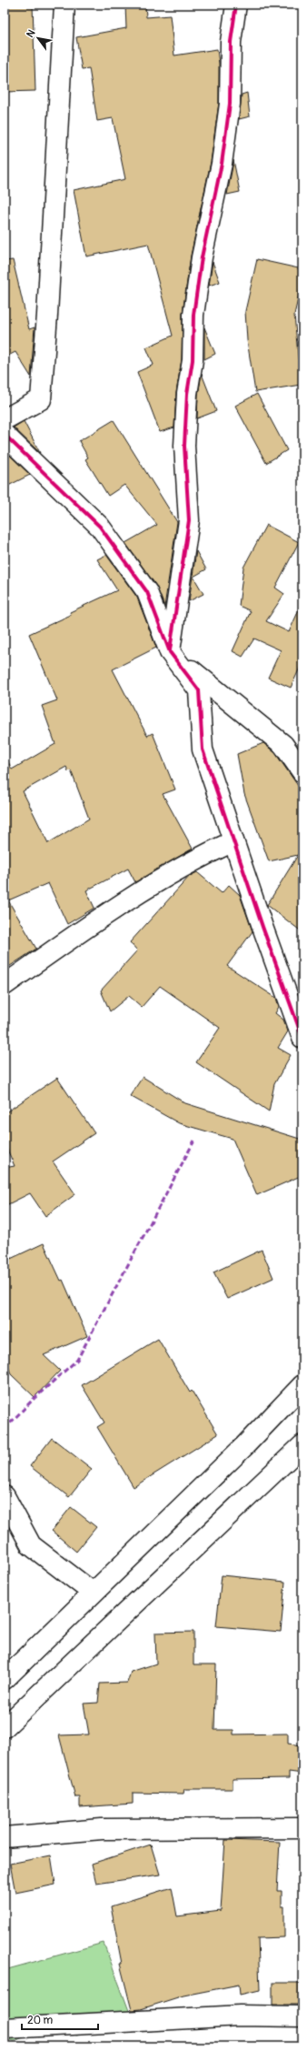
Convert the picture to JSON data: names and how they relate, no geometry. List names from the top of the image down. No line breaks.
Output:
{"scale_bar":"20 m","north":"top left"}
